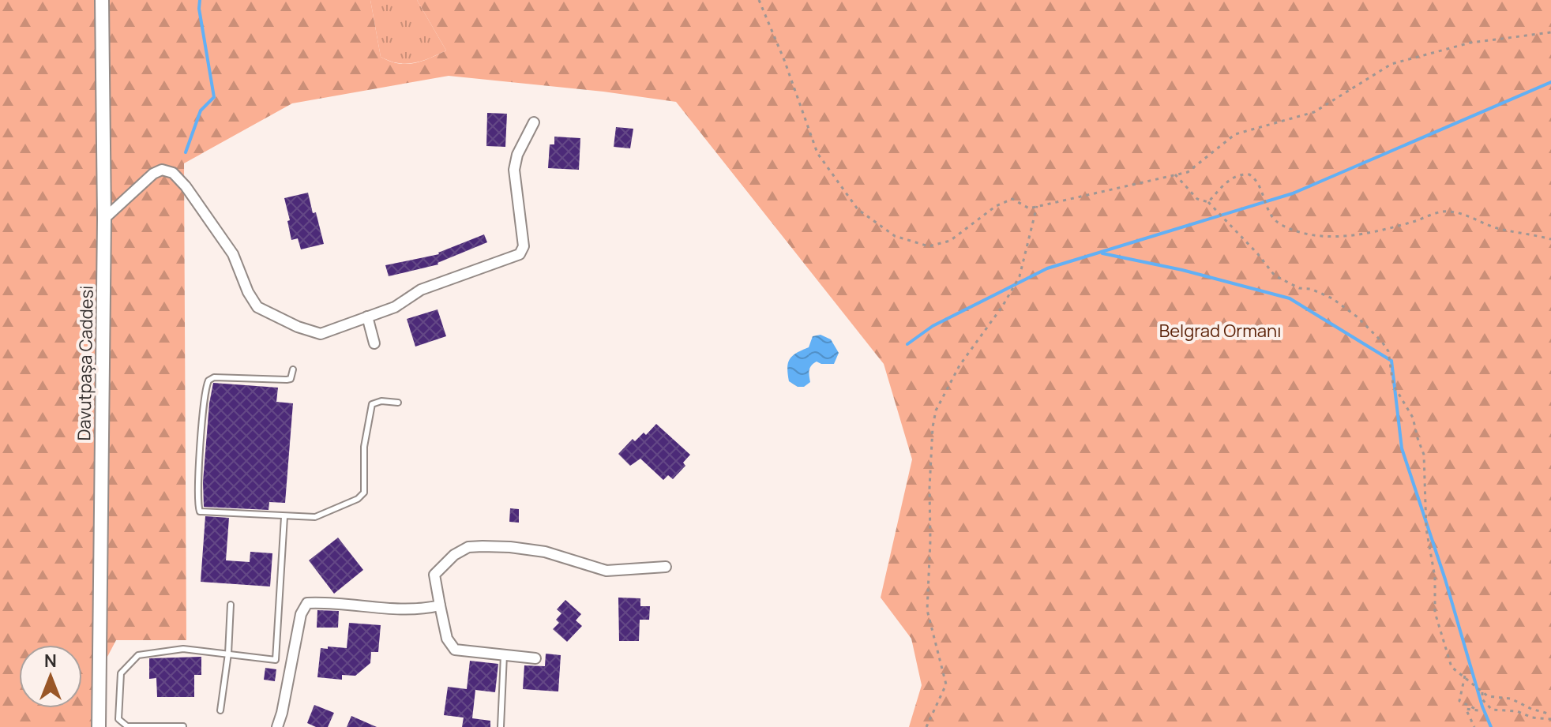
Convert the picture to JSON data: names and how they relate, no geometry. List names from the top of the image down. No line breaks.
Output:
{"streets":{"street":["Davutpaşa Caddesi"]},"parks":["Belgrad Ormanı"],"north":"top"}
